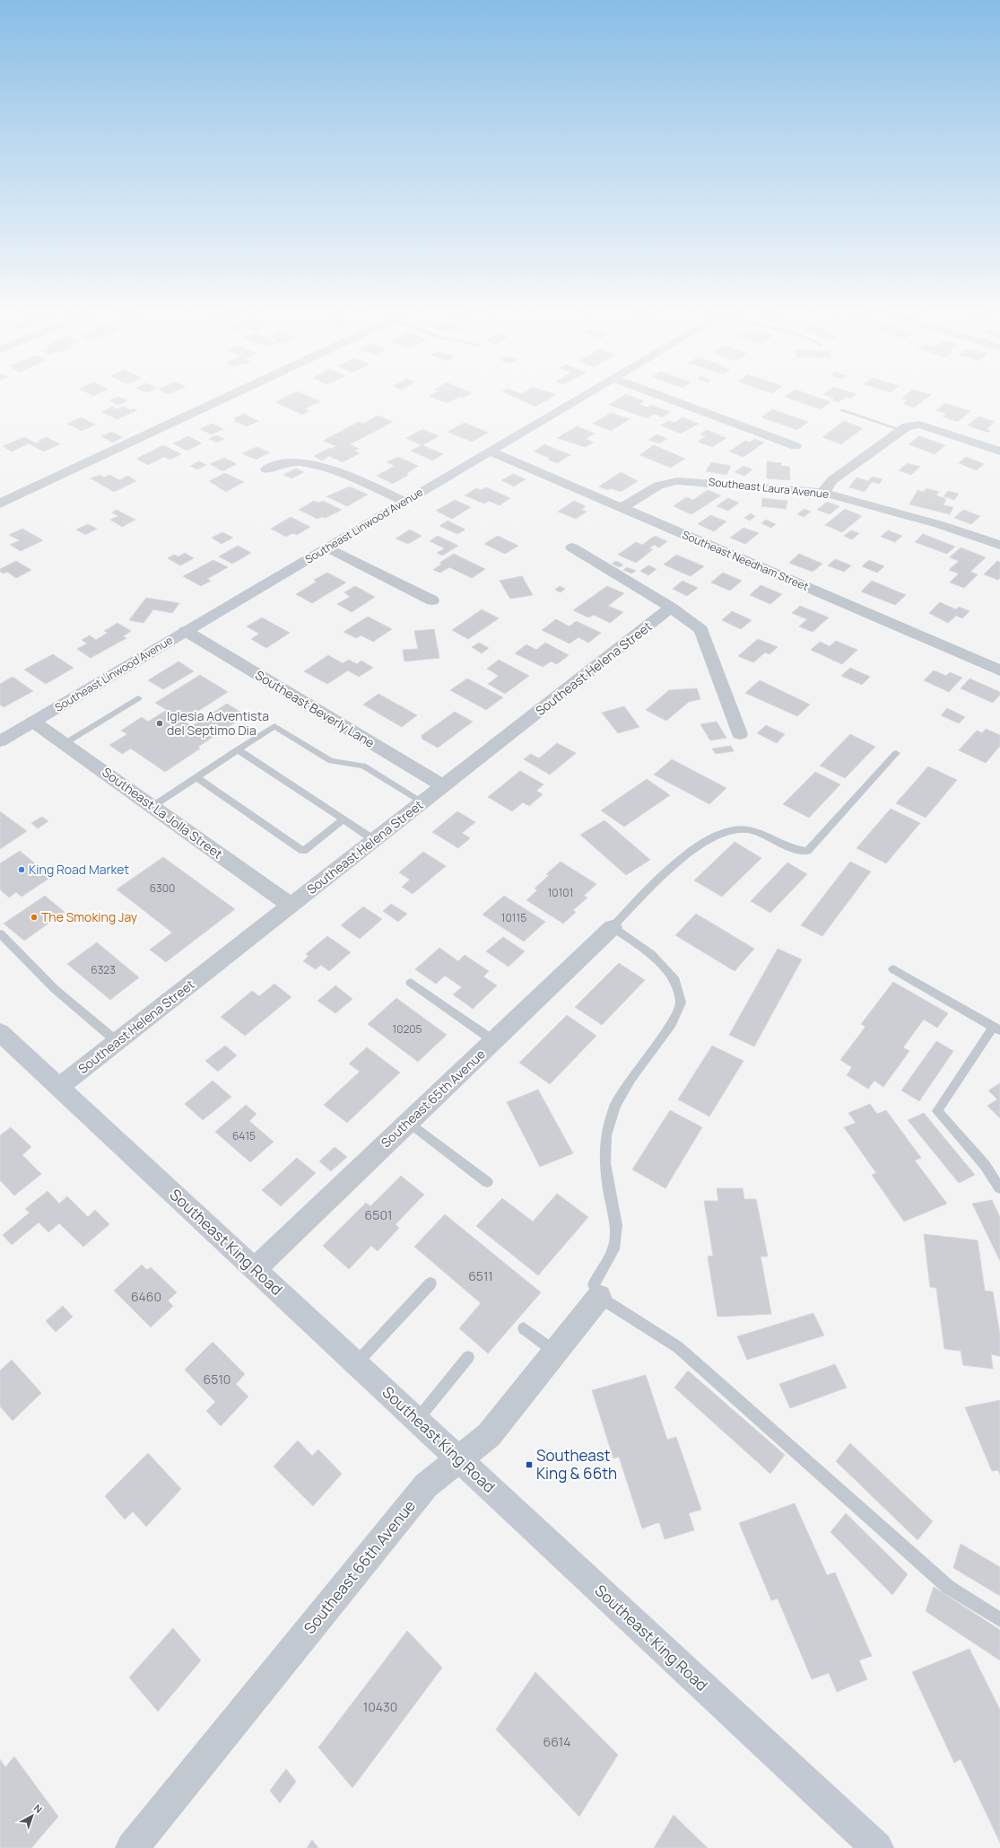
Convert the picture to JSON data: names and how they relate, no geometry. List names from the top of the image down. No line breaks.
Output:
{"streets":{"main road":["Southeast Linwood Avenue","Southeast King Road"],"street":["Southeast Laura Avenue","Southeast Needham Street","Southeast Helena Street","Southeast Beverly Lane","Southeast La Jolla Street","Southeast 65th Avenue","Southeast 66th Avenue"]},"crossings":[["Southeast Laura Avenue","Southeast Needham Street"],["Southeast Linwood Avenue","Southeast Needham Street"],["Southeast Linwood Avenue","Southeast Beverly Lane"],["Southeast Linwood Avenue","Southeast La Jolla Street"],["Southeast Helena Street","Southeast Beverly Lane"],["Southeast Helena Street","Southeast La Jolla Street"],["Southeast Helena Street","Southeast King Road"],["Southeast 65th Avenue","Southeast King Road"],["Southeast King Road","Southeast 66th Avenue"]],"places":{"other":["Iglesia Adventista del Septimo Dia","King Road Market","The Smoking Jay"],"transit":["Southeast King & 66th"]},"house_numbers":["6300","10101","10115","6323","10205","6415","6501","6511","6460","6510","10430","6614"],"north":"top right"}
